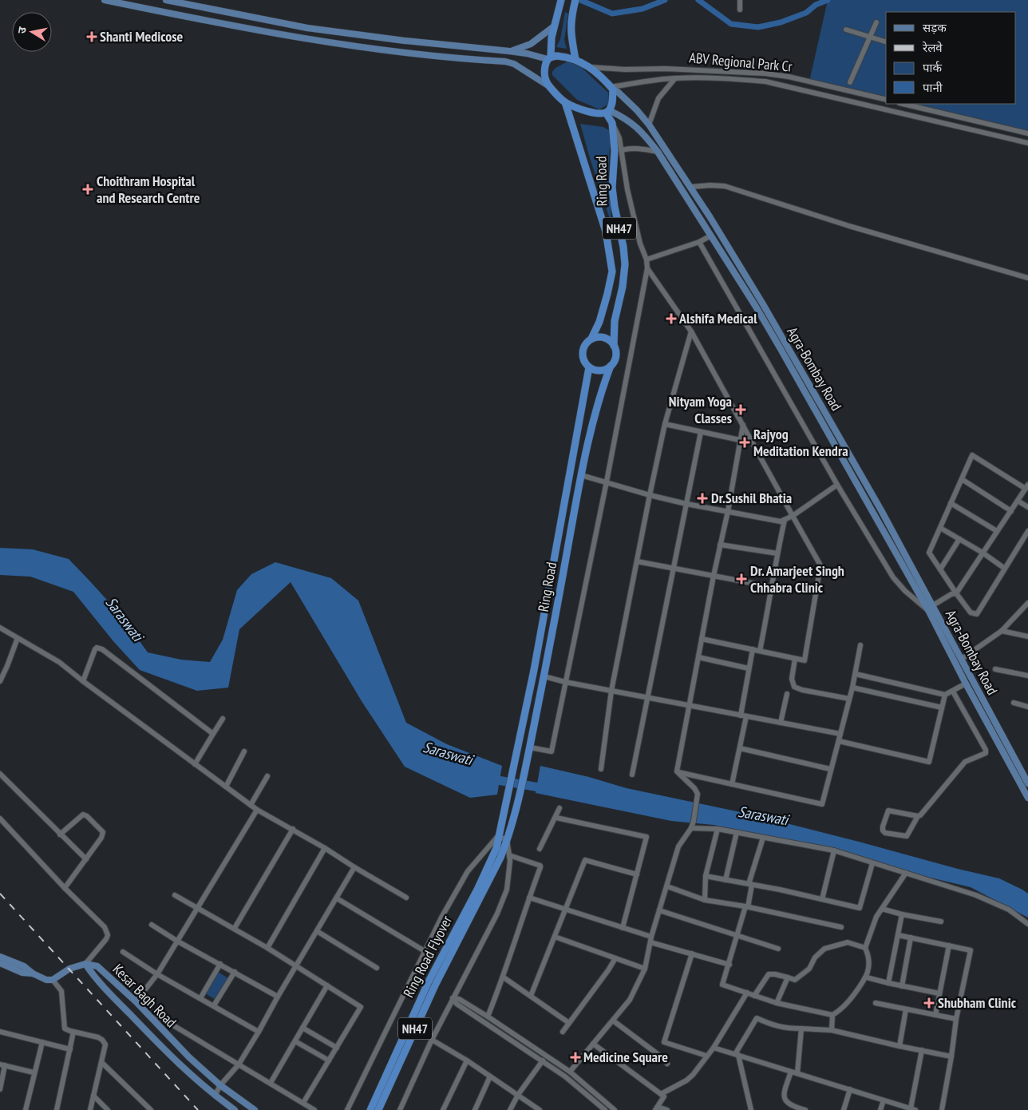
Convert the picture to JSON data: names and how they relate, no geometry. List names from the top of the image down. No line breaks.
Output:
{"streets":{"highway":["Ring Road","NH47","Ring Road Flyover"],"main road":["Agra-Bombay Road","Kesar Bagh Road"],"street":["ABV Regional Park Cr"]},"crossings":[["Ring Road","NH47"],["Ring Road","Agra-Bombay Road"],["Ring Road","Ring Road Flyover"],["NH47","Ring Road Flyover"]],"water":["Saraswati"],"places":{"health":["Shanti Medicose","Choithram Hospital and Research Centre","Alshifa Medical","Nityam Yoga Classes","Rajyog Meditation Kendra","Dr.Sushil Bhatia","Dr. Amarjeet Singh Chhabra Clinic","Shubham Clinic","Medicine Square"]},"legend":["सड़क","रेलवे","पार्क","पानी"],"north":"left"}
